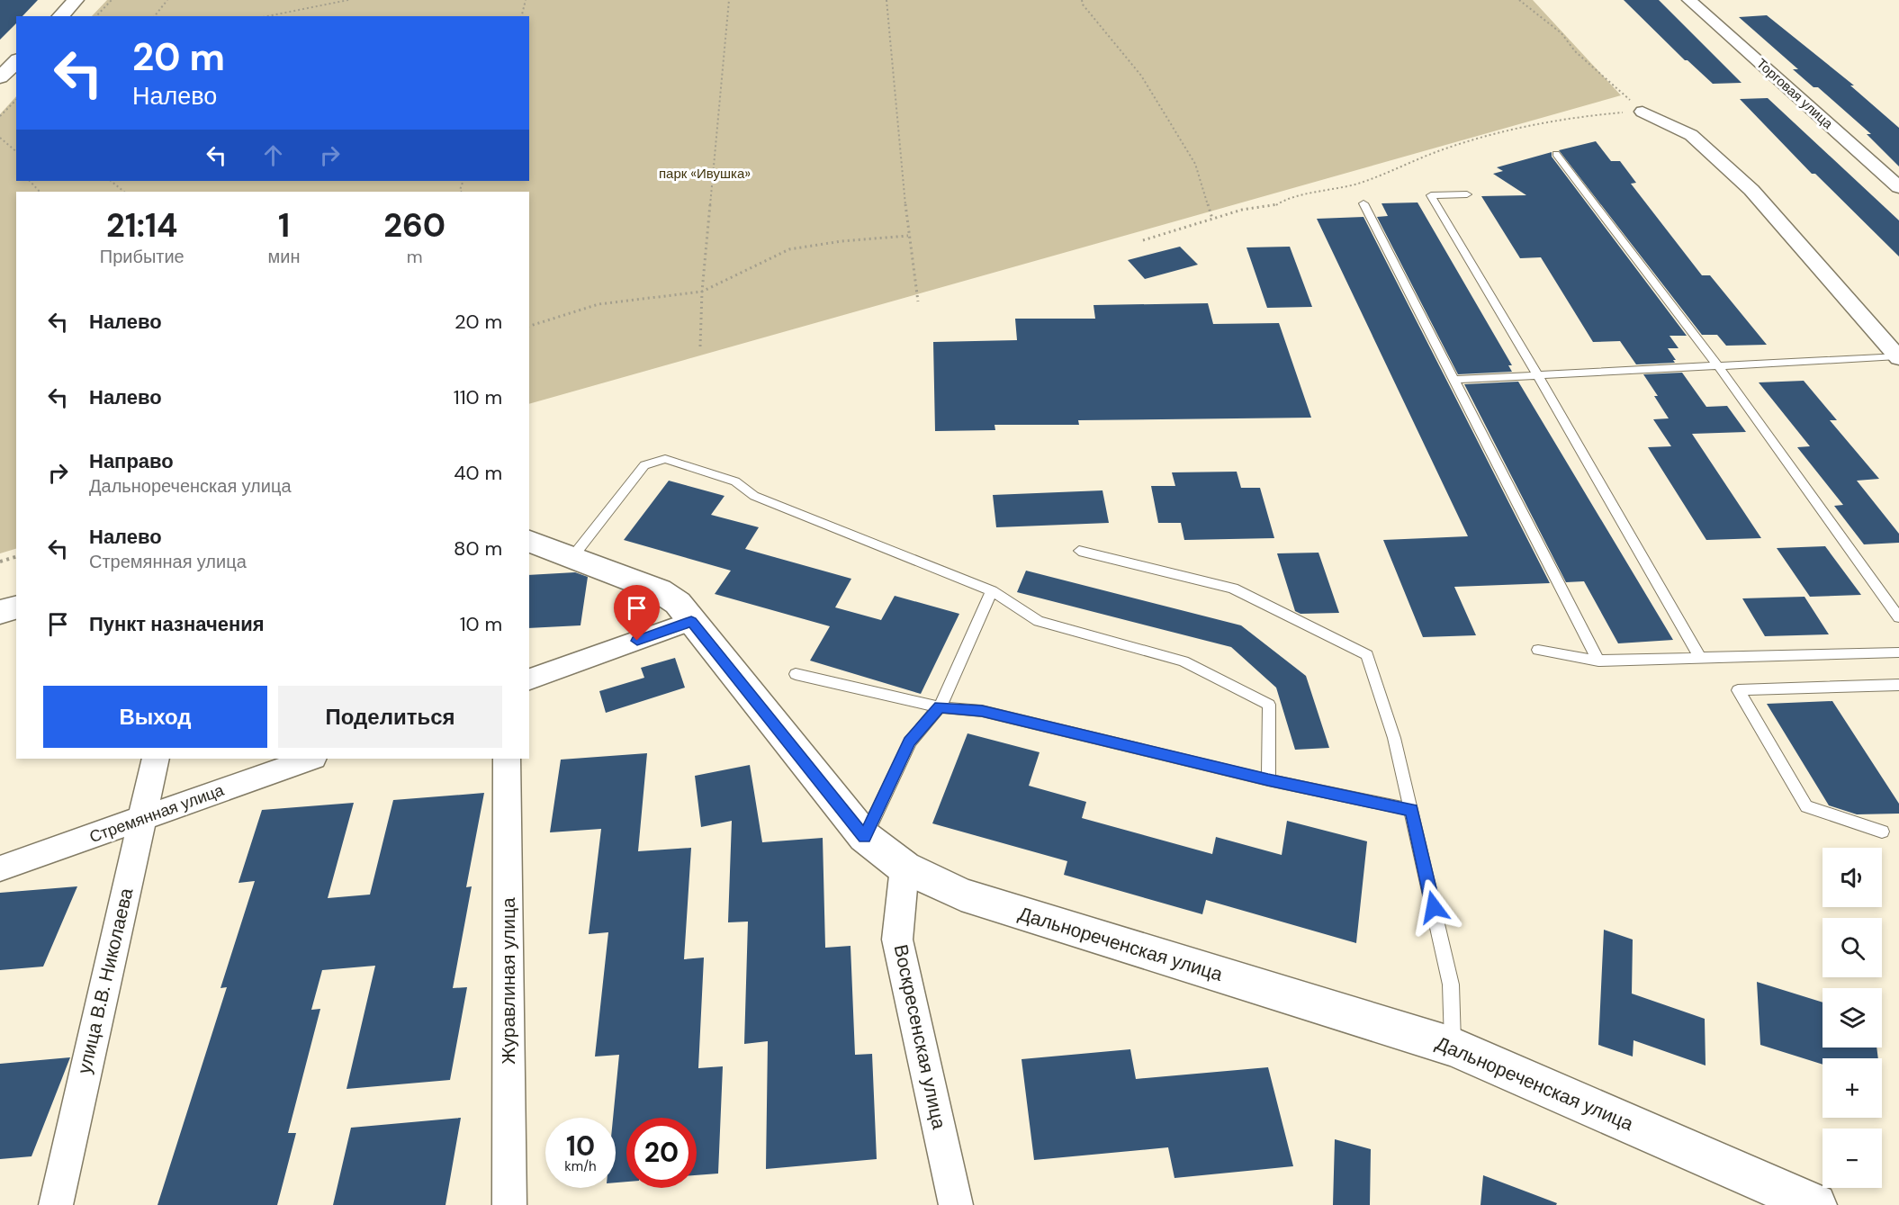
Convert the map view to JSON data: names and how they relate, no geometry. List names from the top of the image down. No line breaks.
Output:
{"streets":{"street":["Торговая улица","Стремянная улица","Дальнореченская улица","улица В.В. Николаева","Журавлиная улица","Воскресенская улица"]},"crossings":[["Стремянная улица","улица В.В. Николаева"],["Дальнореченская улица","Воскресенская улица"]],"parks":["парк «Ивушка»"],"page":{"turn":["20 m","Налево"],"eta":["21:14","Прибытие","1","мин","260","m"],"list":[{"name":"Налево","value":"20 m"},{"name":"Налево","value":"110 m"},{"name":"Направо","note":"Дальнореченская улица","value":"40 m"},{"name":"Налево","note":"Стремянная улица","value":"80 m"},{"name":"Пункт назначения","value":"10 m"}],"buttons":["Выход","Поделиться"],"map_buttons":["+","−"],"speed":"10 km/h","limit":"20"}}
